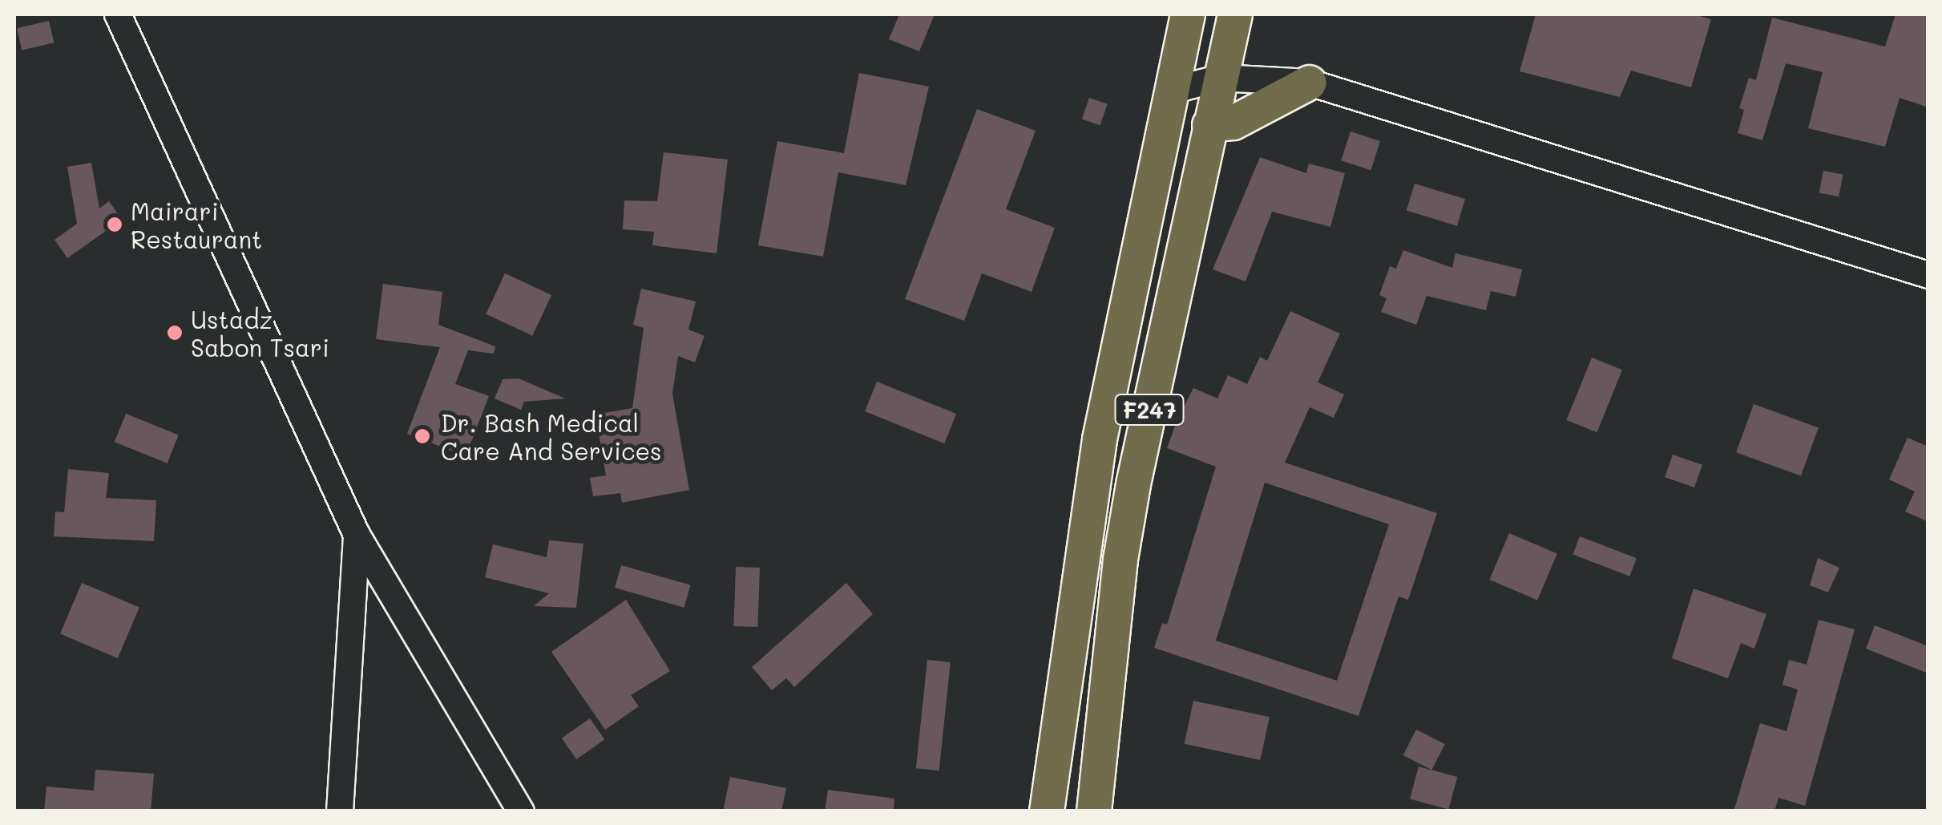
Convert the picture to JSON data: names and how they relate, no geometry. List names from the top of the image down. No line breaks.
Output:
{"streets":{"main road":["F247"]},"places":["Mairari Restaurant","Ustadz Sabon Tsari","Dr. Bash Medical Care And Services"]}
